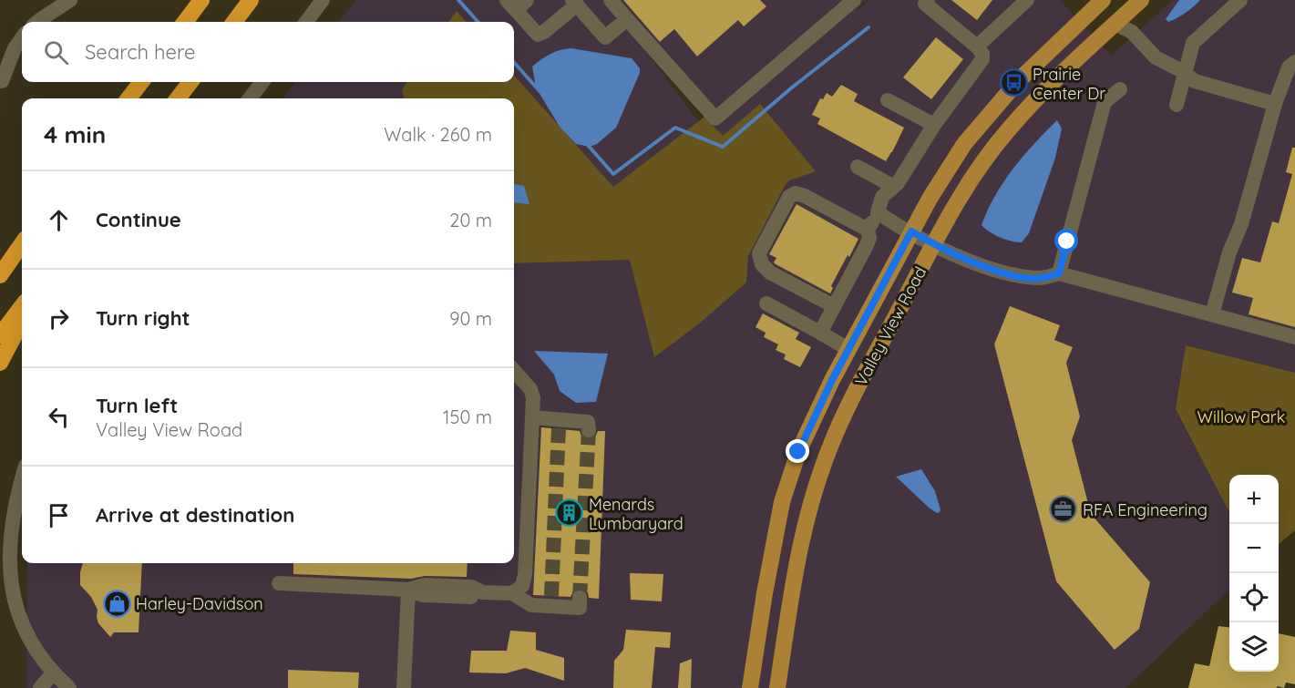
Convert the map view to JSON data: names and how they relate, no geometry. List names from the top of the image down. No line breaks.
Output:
{"streets":{"main road":["Valley View Road"]},"parks":["Willow Park"],"places":{"bus stop":["Prairie Center Dr"],"office":["RFA Engineering"],"building":["Menards Lumbaryard"],"shop":["Harley-Davidson"]},"page":{"search":"Search here","heading":["4 min","Walk · 260 m"],"list":[["Continue","20 m"],["Turn right","90 m"],["Turn left","Valley View Road","150 m"],"Arrive at destination"],"map_buttons":["+","−"]}}
